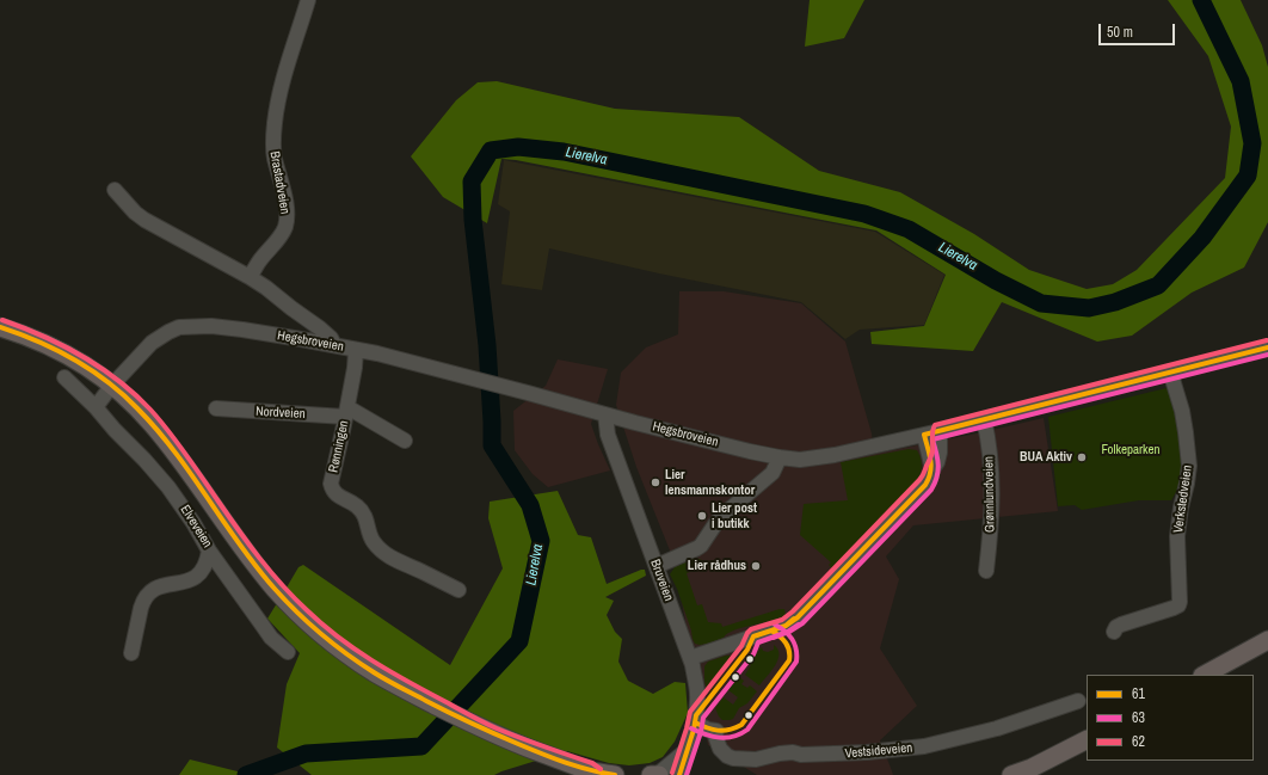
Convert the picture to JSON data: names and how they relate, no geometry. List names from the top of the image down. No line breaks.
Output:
{"streets":{"street":["Brastadveien","Hegsbroveien","Nordveien","Rønningen","Grønnlundveien","Verkstedveien","Elveveien","Bruveien","Vestsideveien"]},"crossings":[["Hegsbroveien","Rønningen"],["Hegsbroveien","Grønnlundveien"],["Hegsbroveien","Verkstedveien"],["Hegsbroveien","Bruveien"],["Nordveien","Rønningen"],["Bruveien","Vestsideveien"]],"water":["Lierelva"],"parks":["Folkeparken"],"places":["BUA Aktiv","Lier lensmannskontor","Lier post i butikk","Lier rådhus"],"lines":["transit line 62","transit line 61","transit line 63"],"legend":["61","63","62"],"scale_bar":"50 m"}
